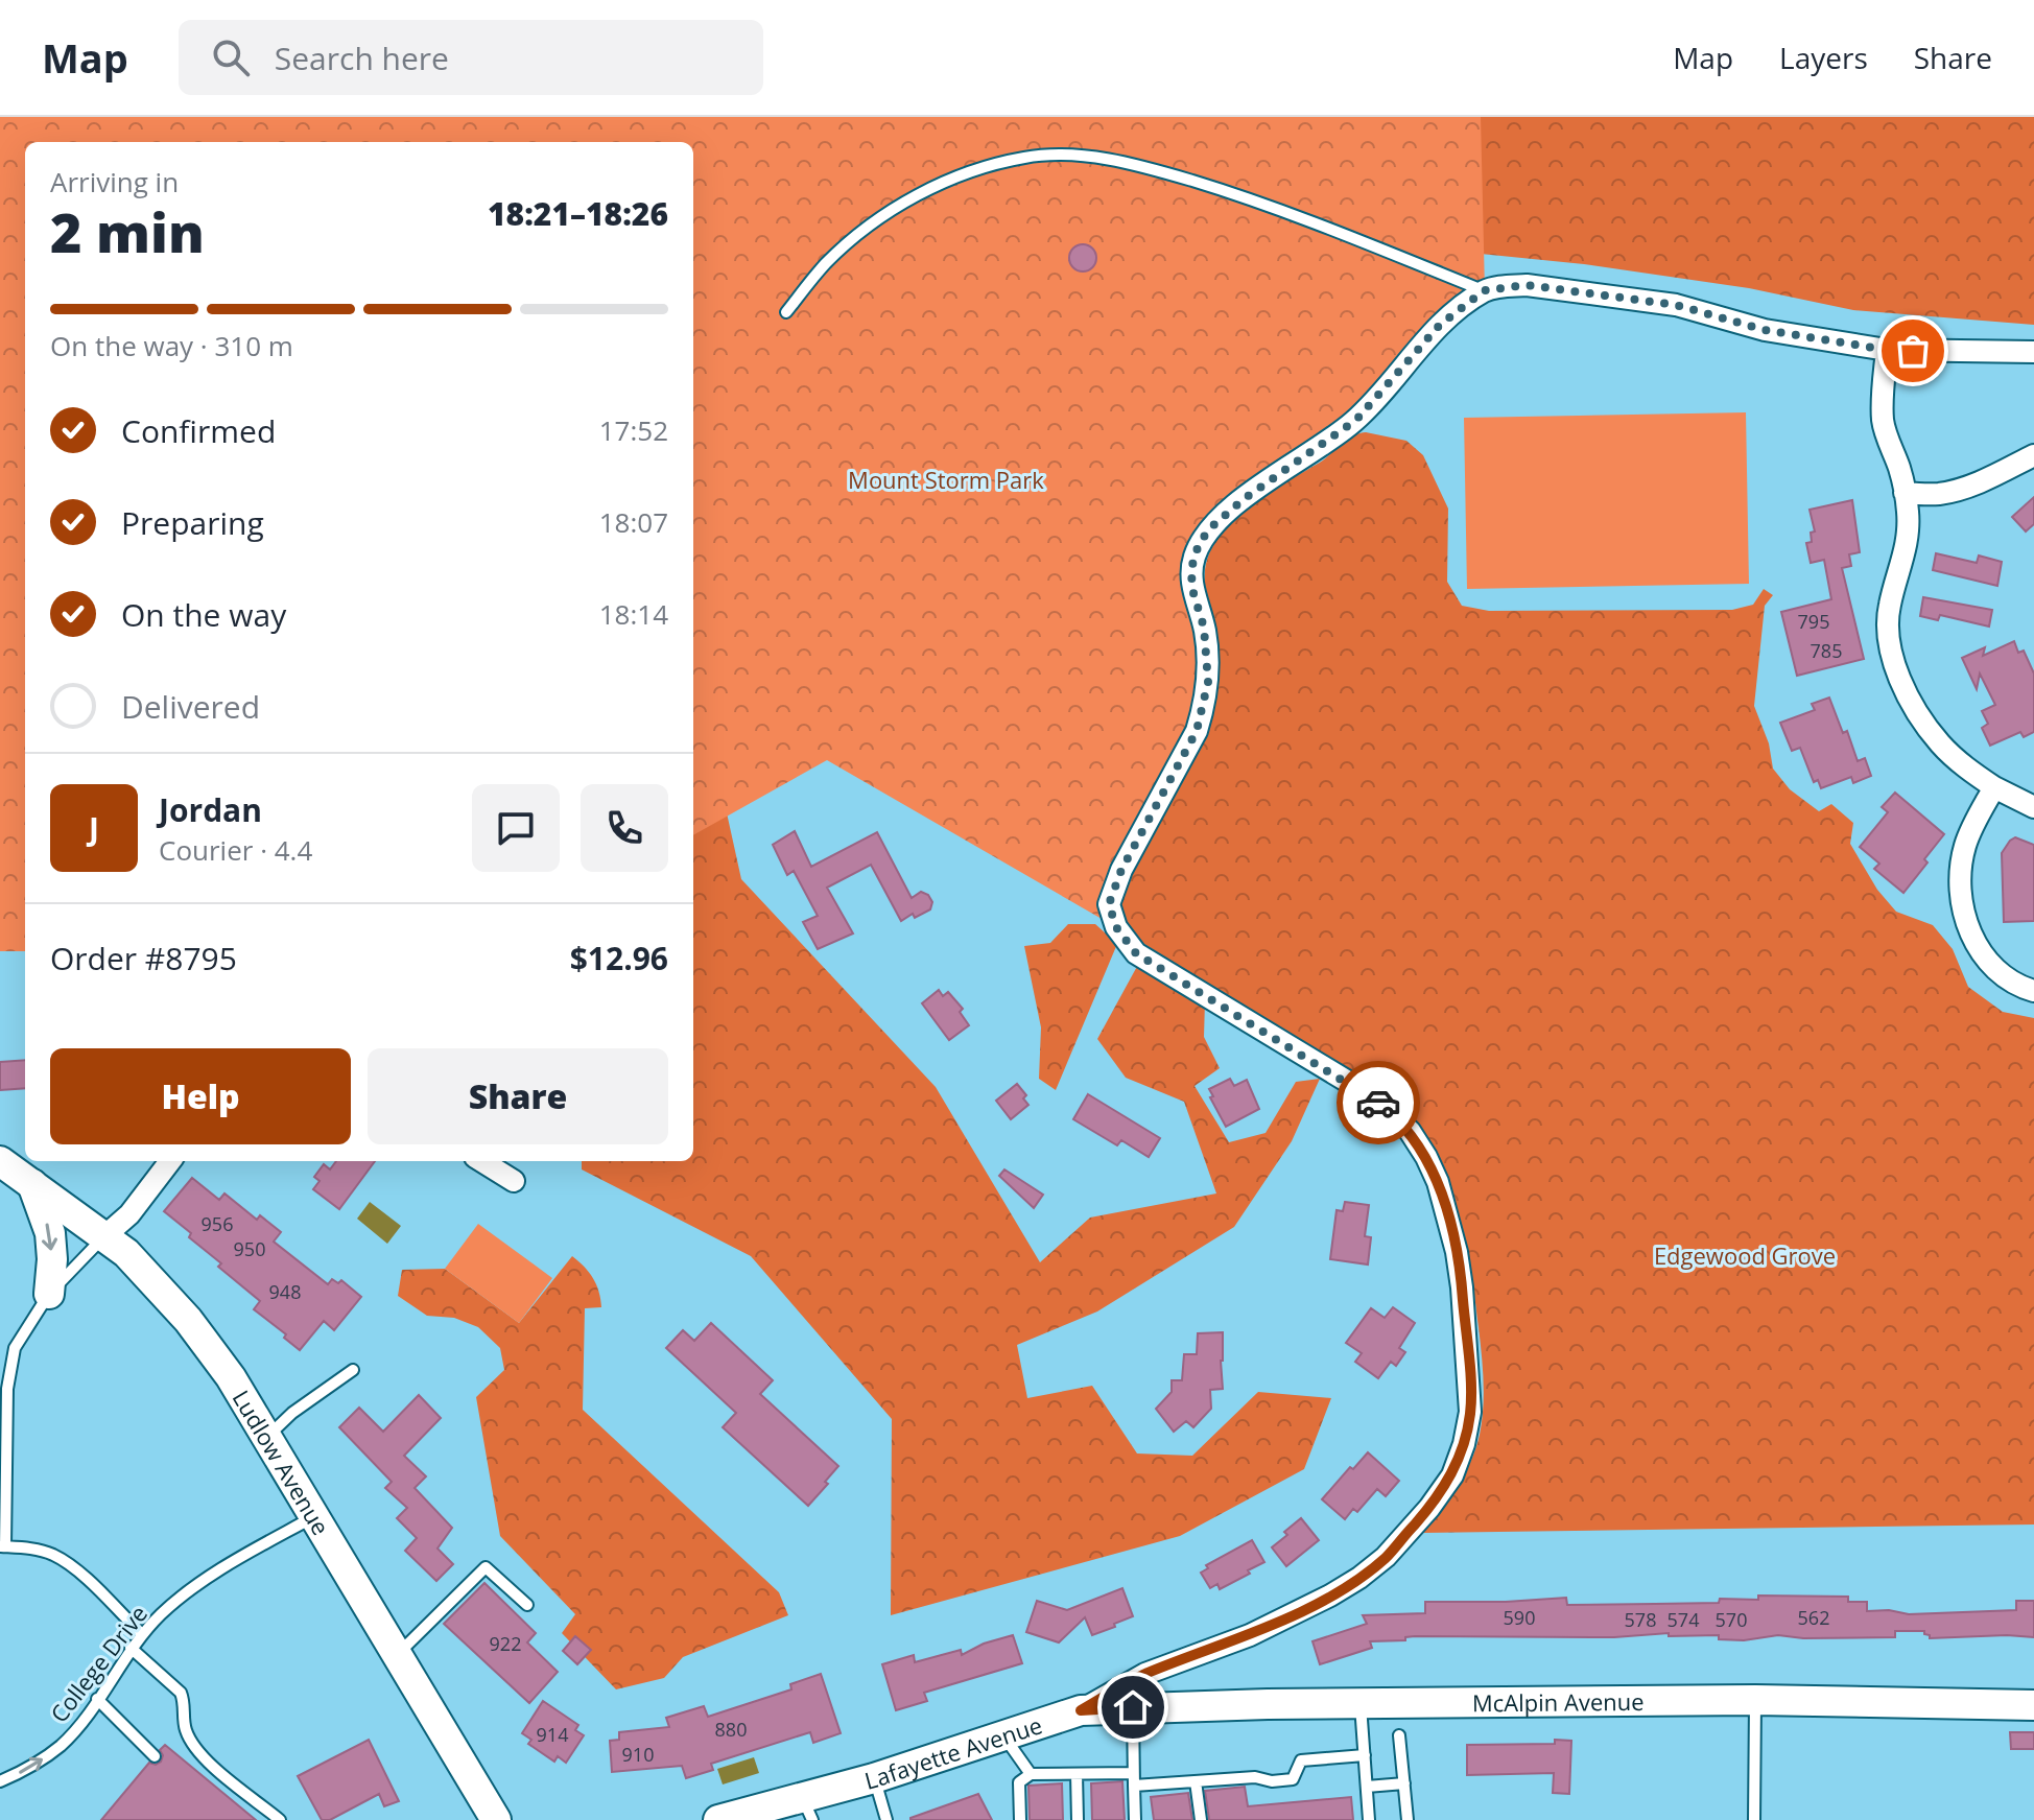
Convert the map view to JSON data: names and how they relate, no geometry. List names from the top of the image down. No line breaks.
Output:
{"streets":{"street":["Ludlow Avenue","McAlpin Avenue","Lafayette Avenue"],"lane":["College Drive"]},"crossings":[["Ludlow Avenue","College Drive"],["McAlpin Avenue","Lafayette Avenue"]],"parks":["Mount Storm Park","Edgewood Grove"],"house_numbers":["795","785","956","950","948","590","562","578","574","570","922","880","914","910"],"page":{"header":"Map","search":"Search here","nav":["Map","Layers","Share"],"heading":["2 min","Arriving in","18:21–18:26"],"panel":["Jordan","Courier · 4.4","Order #8795","$12.96"],"bar":"On the way · 310 m","list":[["Confirmed","17:52"],["Preparing","18:07"],["On the way","18:14"],"Delivered"],"round":"J","buttons":["Help","Share"]}}
